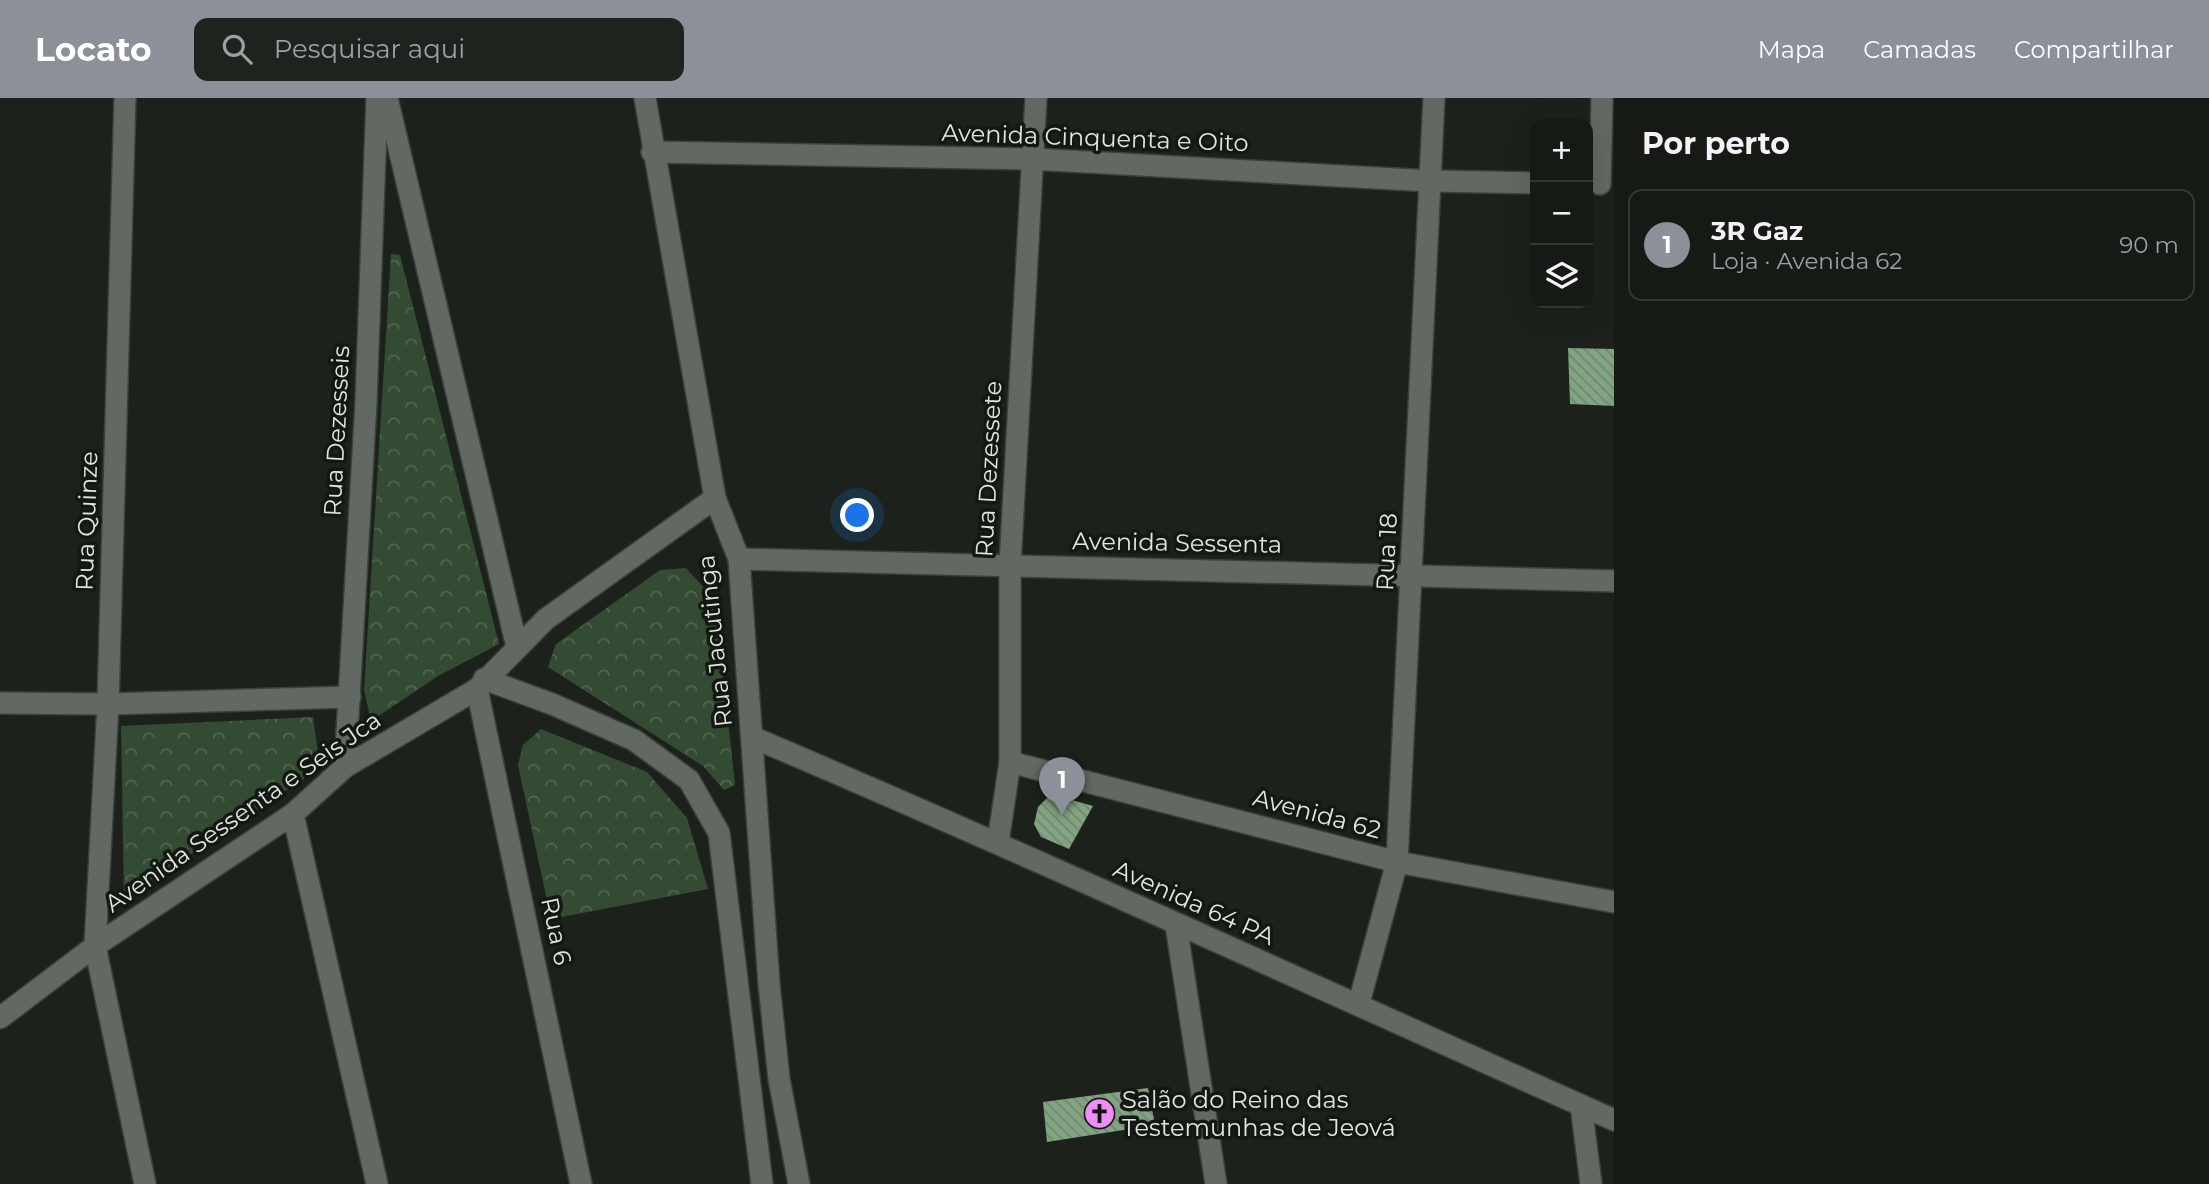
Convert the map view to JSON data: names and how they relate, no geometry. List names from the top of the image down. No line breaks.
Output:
{"streets":{"street":["Avenida Cinquenta e Oito","Rua Dezesseis","Rua Dezessete","Rua Quinze","Avenida Sessenta","Rua 18","Rua Jacutinga","Avenida Sessenta e Seis Jca","Avenida 62","Avenida 64 PA","Rua 6"]},"crossings":[["Avenida Cinquenta e Oito","Rua Dezessete"],["Avenida Cinquenta e Oito","Rua 18"],["Avenida Cinquenta e Oito","Rua Jacutinga"],["Rua Dezesseis","Avenida Sessenta e Seis Jca"],["Rua Dezessete","Avenida Sessenta"],["Rua Dezessete","Avenida 62"],["Rua Dezessete","Avenida 64 PA"],["Rua Quinze","Avenida Sessenta e Seis Jca"],["Avenida Sessenta","Rua 18"],["Avenida Sessenta","Rua Jacutinga"],["Rua 18","Avenida 62"],["Rua 18","Avenida 64 PA"],["Rua Jacutinga","Avenida Sessenta e Seis Jca"],["Rua Jacutinga","Avenida 64 PA"],["Avenida Sessenta e Seis Jca","Rua 6"]],"places":{"church":["Salão do Reino das Testemunhas de Jeová"]},"page":{"header":"Locato","search":"Pesquisar aqui","nav":["Mapa","Camadas","Compartilhar"],"heading":"Por perto","map_buttons":["+","−"],"list":[{"mark":"1","name":"3R Gaz","note":"Loja · Avenida 62","value":"90 m"}],"pins":"1"}}
